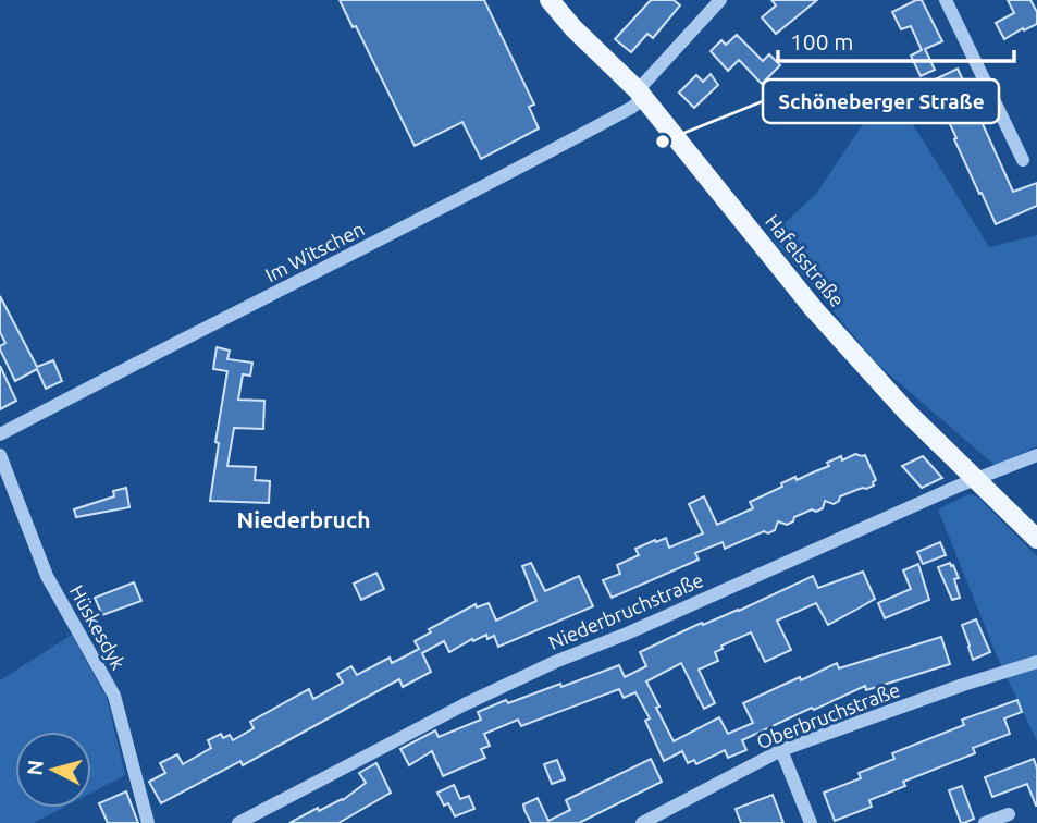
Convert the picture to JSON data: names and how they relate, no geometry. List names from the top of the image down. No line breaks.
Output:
{"streets":{"main road":["Hafelsstraße"],"street":["Im Witschen","Niederbruchstraße","Hüskesdyk","Oberbruchstraße"]},"crossings":[["Im Witschen","Hafelsstraße"],["Hafelsstraße","Niederbruchstraße"]],"districts":["Niederbruch"],"places":["Schöneberger Straße"],"scale_bar":"100 m","north":"left"}
